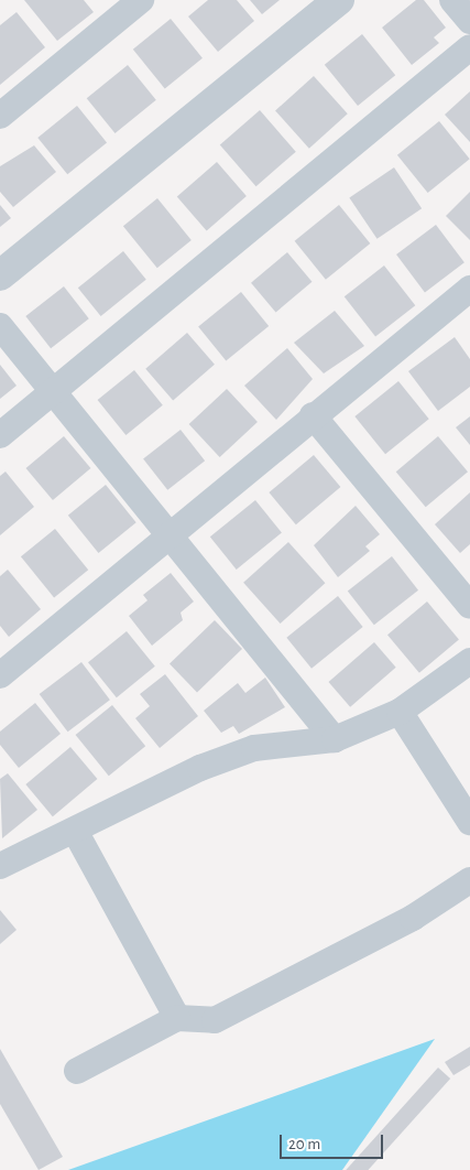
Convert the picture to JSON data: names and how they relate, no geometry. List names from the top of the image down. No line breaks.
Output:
{"scale_bar":"20 m"}
